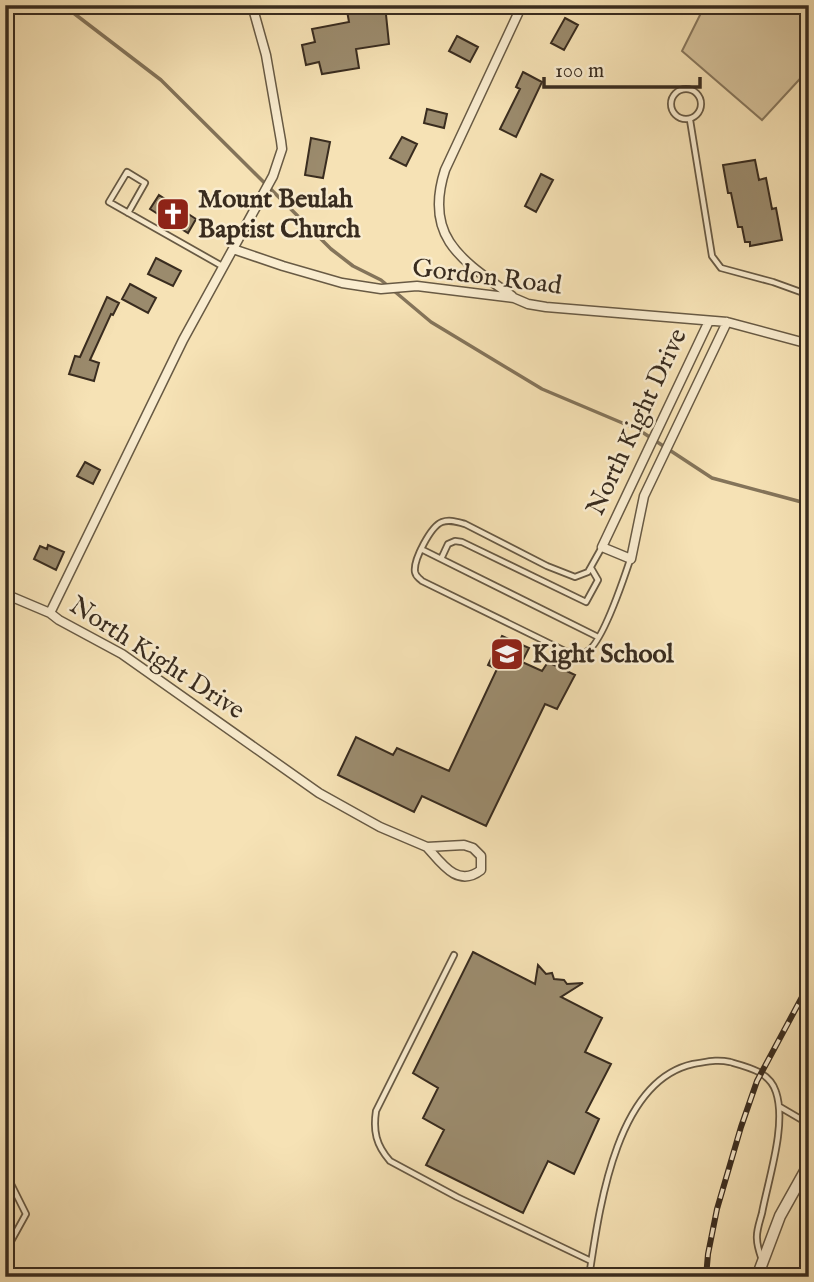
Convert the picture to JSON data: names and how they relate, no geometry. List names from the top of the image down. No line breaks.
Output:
{"streets":{"street":["Gordon Road","North Kight Drive"]},"crossings":[["Gordon Road","North Kight Drive"]],"places":{"church":["Mount Beulah Baptist Church"],"school or university":["Kight School"]},"scale_bar":"100 m"}
